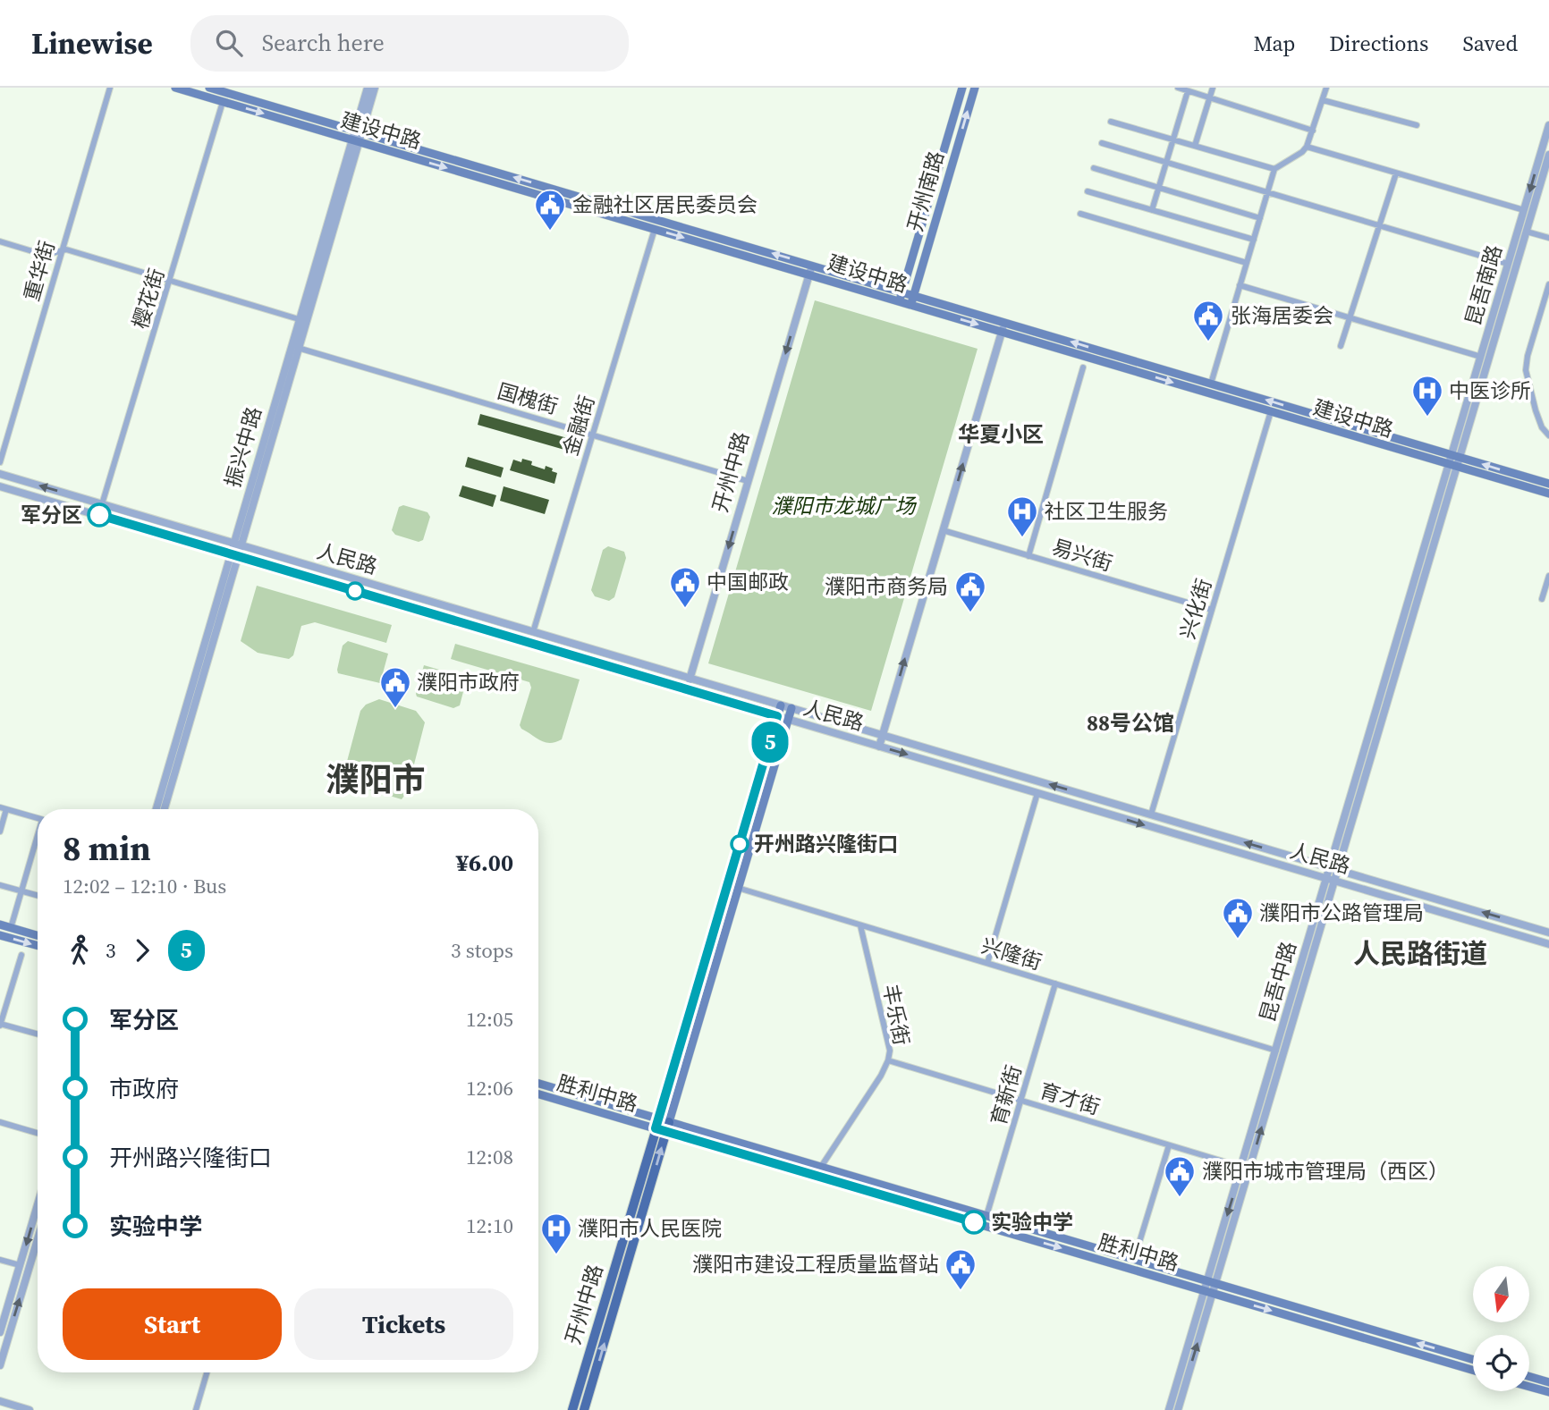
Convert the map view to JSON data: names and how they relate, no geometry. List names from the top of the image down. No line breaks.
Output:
{"streets":{"main road":["建设中路","开州南路","开州中路","胜利中路"],"street":["重华街","昆吾南路","樱花街","国槐街","金融街","振兴中路","易兴街","人民路","兴化街","兴隆街","昆吾中路","丰乐街","育新街","育才街"]},"crossings":[["建设中路","开州南路"],["建设中路","昆吾南路"],["建设中路","樱花街"],["建设中路","金融街"],["建设中路","振兴中路"],["建设中路","开州中路"],["建设中路","兴化街"],["建设中路","昆吾中路"],["昆吾南路","昆吾中路"],["樱花街","人民路"],["国槐街","金融街"],["国槐街","振兴中路"],["国槐街","开州中路"],["金融街","人民路"],["振兴中路","人民路"],["开州中路","人民路"],["开州中路","兴隆街"],["开州中路","胜利中路"],["易兴街","兴化街"],["人民路","兴化街"],["人民路","昆吾中路"],["兴隆街","昆吾中路"],["兴隆街","丰乐街"],["兴隆街","育新街"],["昆吾中路","胜利中路"],["昆吾中路","育才街"],["丰乐街","胜利中路"],["丰乐街","育才街"],["胜利中路","育新街"],["育新街","育才街"]],"districts":["华夏小区","88号公馆","濮阳市","人民路街道"],"parks":["濮阳市龙城广场"],"places":{"public building":["金融社区居民委员会","张海居委会","中国邮政","濮阳市商务局","濮阳市政府","濮阳市公路管理局","濮阳市城市管理局（西区）","濮阳市建设工程质量监督站"],"hospital":["中医诊所","社区卫生服务","濮阳市人民医院"],"other":["军分区","开州路兴隆街口","实验中学"]},"lines":["bus line 5"],"north":"bottom","page":{"header":"Linewise","search":"Search here","nav":["Map","Directions","Saved"],"on_map":"5","heading":["8 min","12:02 – 12:10 · Bus","¥6.00"],"legs":["3","5","3 stops"],"list":[{"name":"军分区","value":"12:05"},{"name":"市政府","value":"12:06"},{"name":"开州路兴隆街口","value":"12:08"},{"name":"实验中学","value":"12:10"}],"buttons":["Start","Tickets"]}}
